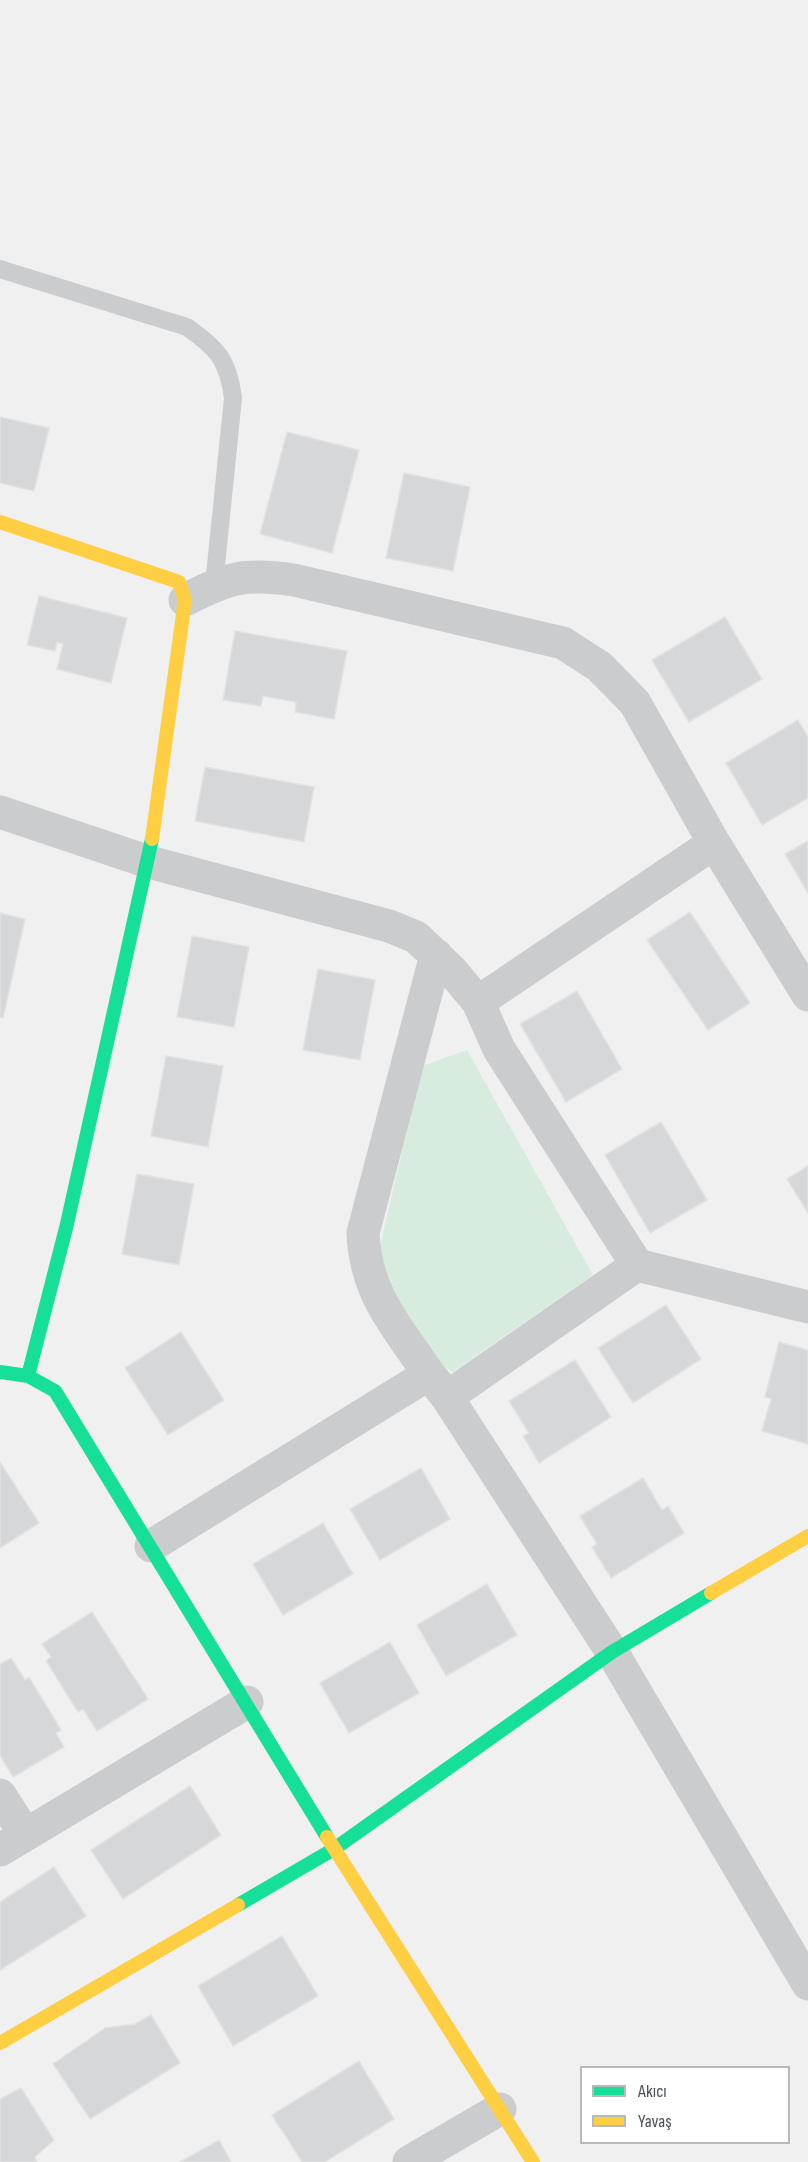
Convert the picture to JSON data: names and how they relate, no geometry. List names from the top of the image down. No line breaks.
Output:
{"legend":["Akıcı","Yavaş"]}
